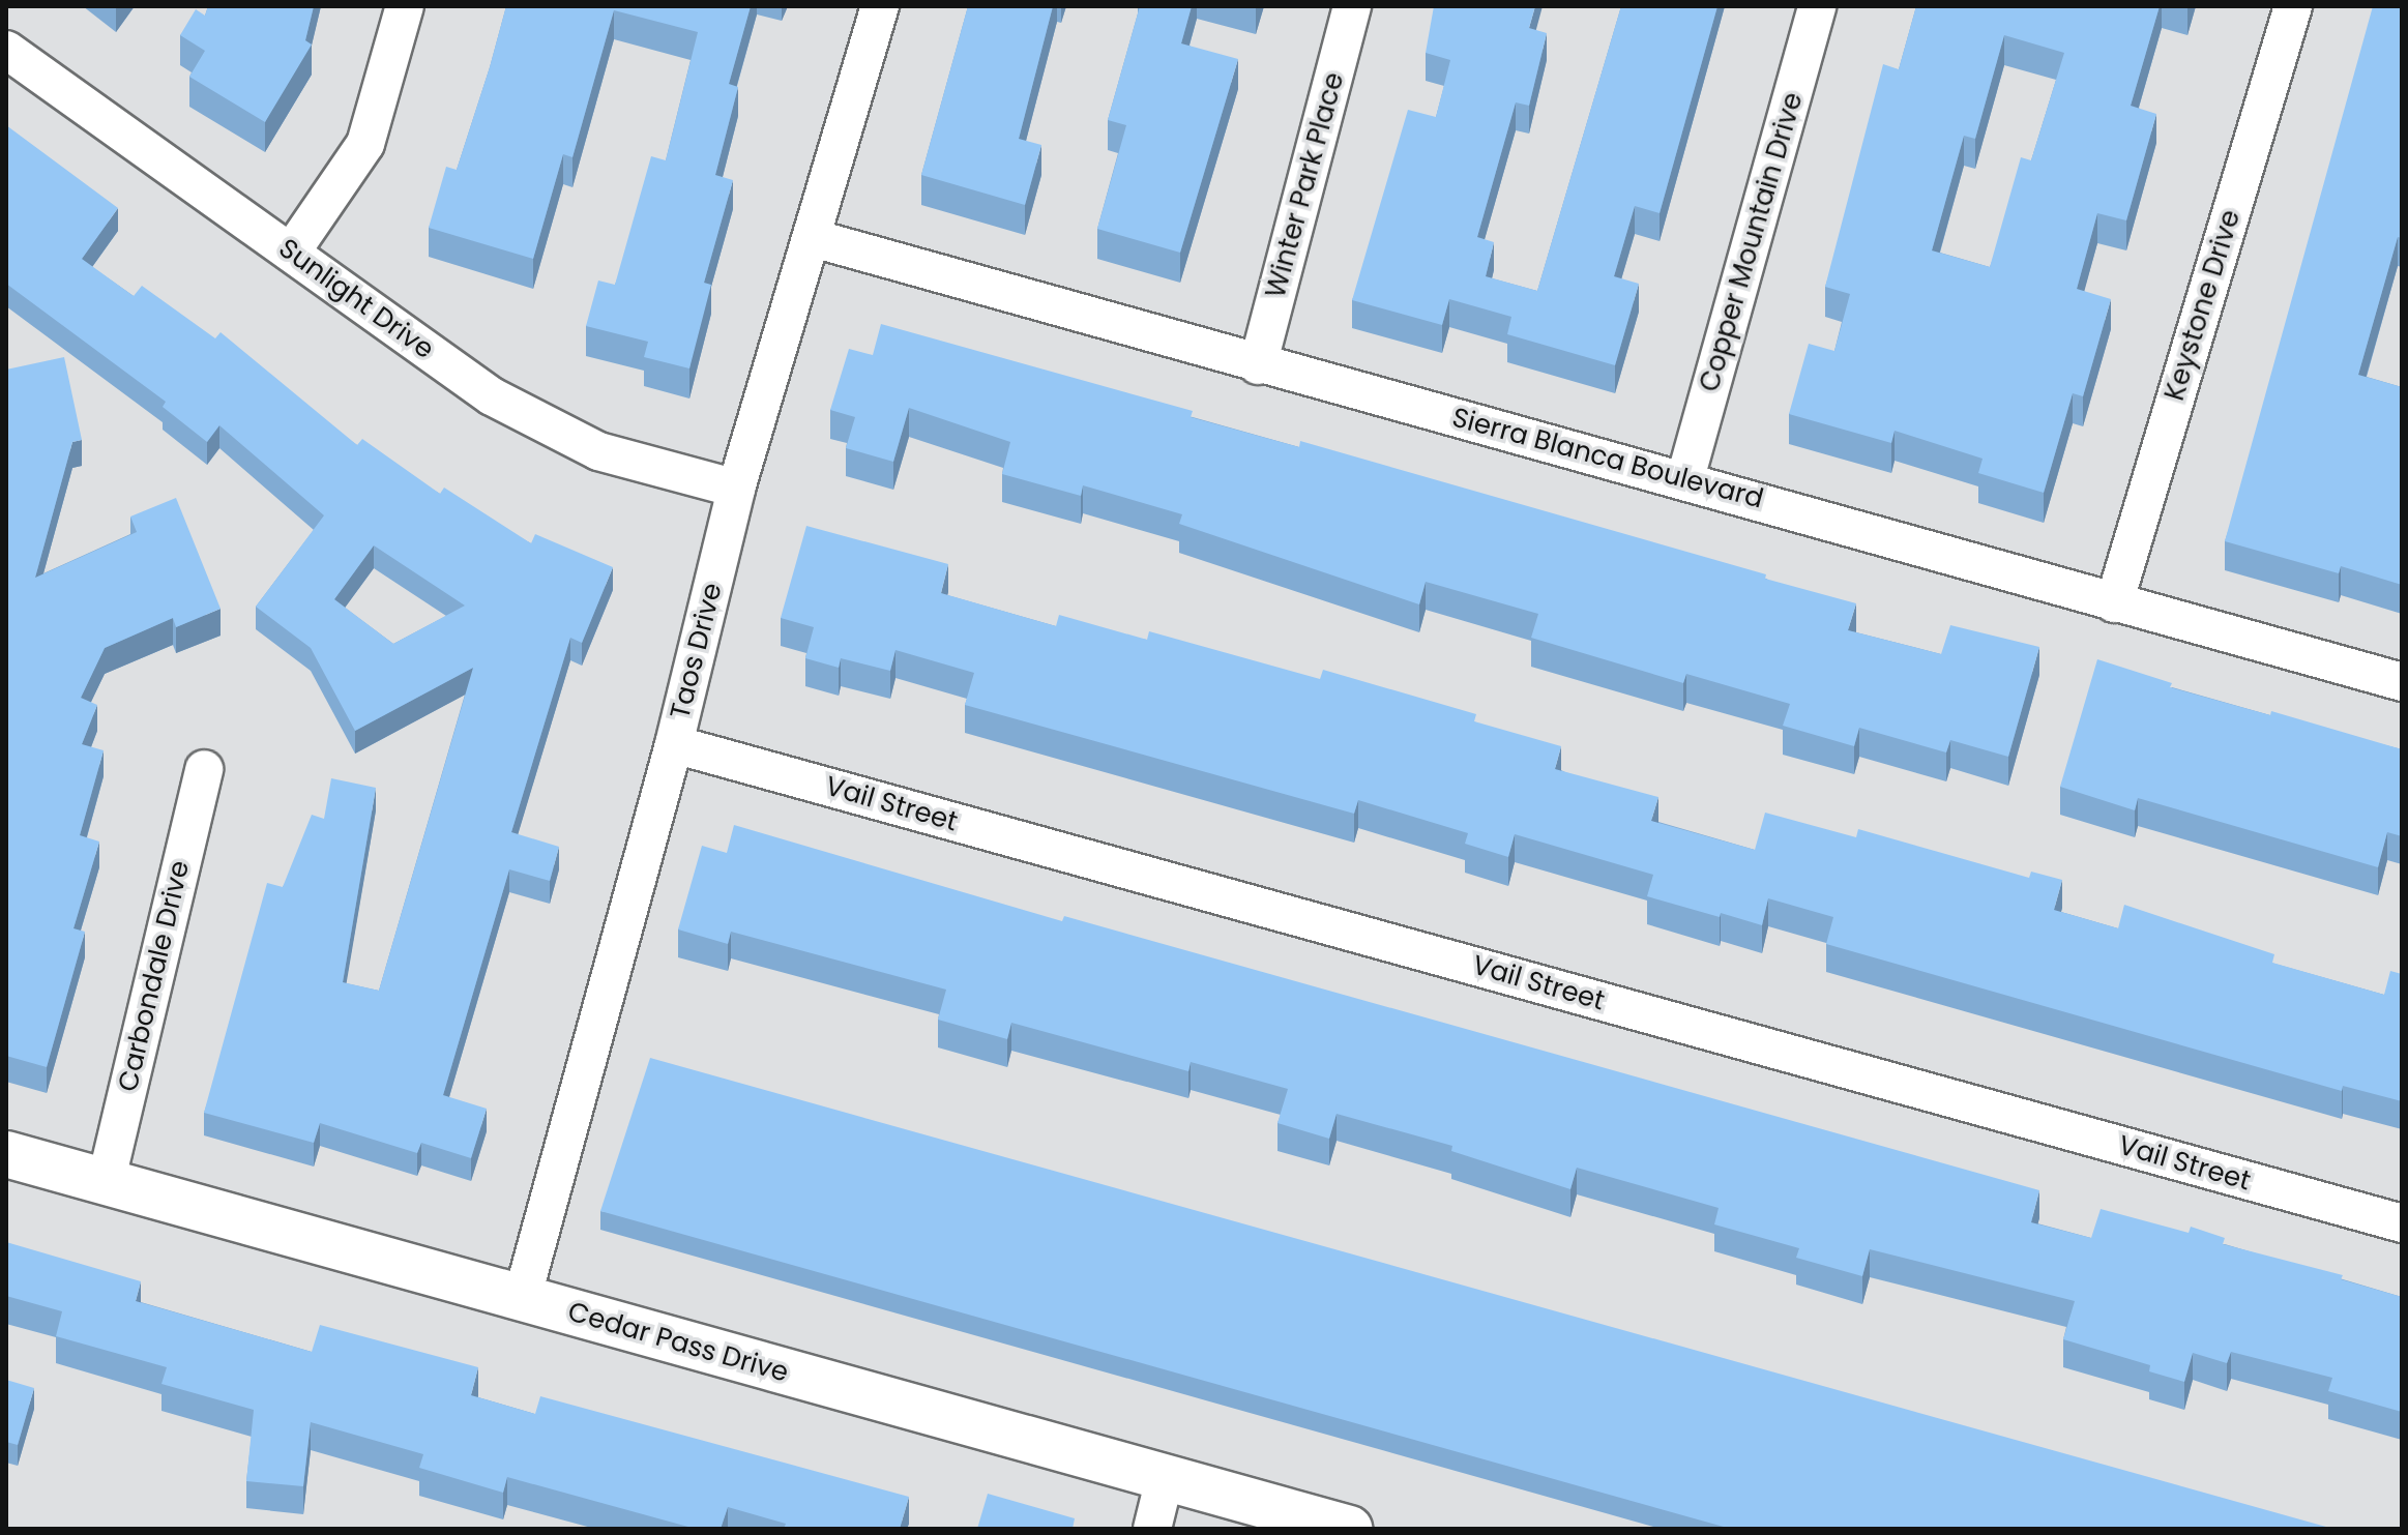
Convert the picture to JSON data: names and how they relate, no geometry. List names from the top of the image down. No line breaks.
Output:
{"streets":{"street":["Winter Park Place","Copper Mountain Drive","Sunlight Drive","Keystone Drive","Sierra Blanca Boulevard","Taos Drive","Vail Street","Carbondale Drive","Cedar Pass Drive"]},"crossings":[["Winter Park Place","Sierra Blanca Boulevard"],["Copper Mountain Drive","Sierra Blanca Boulevard"],["Sunlight Drive","Taos Drive"],["Keystone Drive","Sierra Blanca Boulevard"],["Sierra Blanca Boulevard","Taos Drive"],["Taos Drive","Vail Street"],["Taos Drive","Cedar Pass Drive"],["Carbondale Drive","Cedar Pass Drive"]]}
